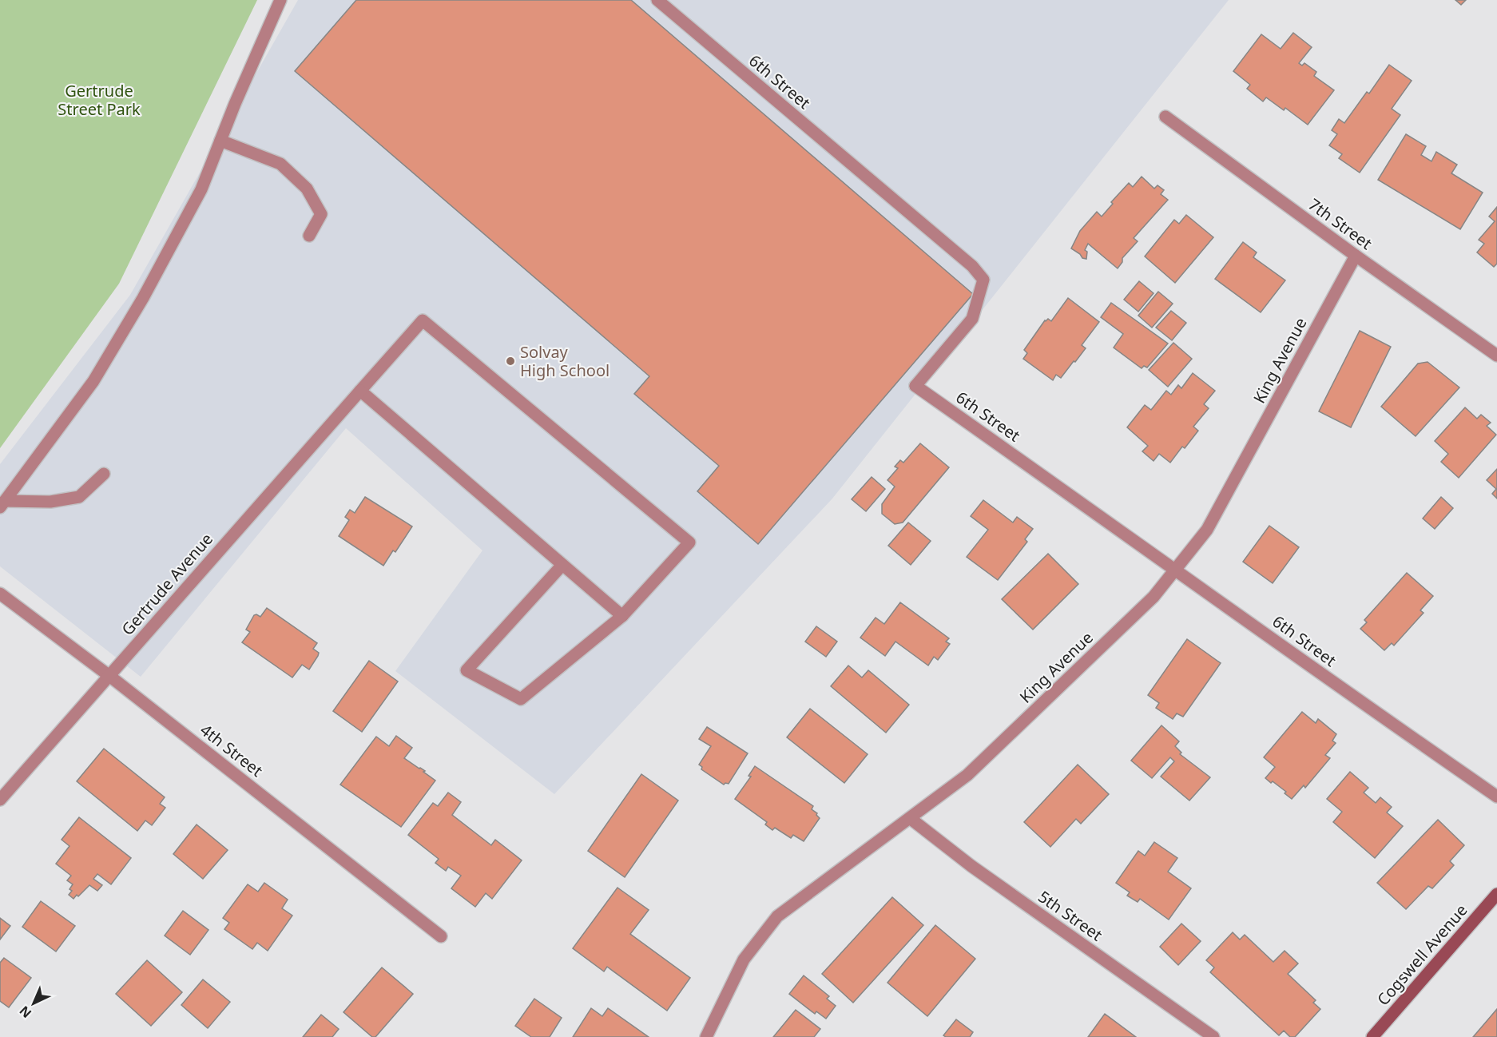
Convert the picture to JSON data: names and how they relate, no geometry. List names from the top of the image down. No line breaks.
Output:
{"streets":{"street":["6th Street","7th Street","King Avenue","Gertrude Avenue","4th Street","5th Street","Cogswell Avenue"]},"crossings":[["6th Street","King Avenue"],["7th Street","King Avenue"],["King Avenue","5th Street"],["Gertrude Avenue","4th Street"]],"parks":["Gertrude Street Park"],"places":["Solvay High School"],"north":"bottom left"}
